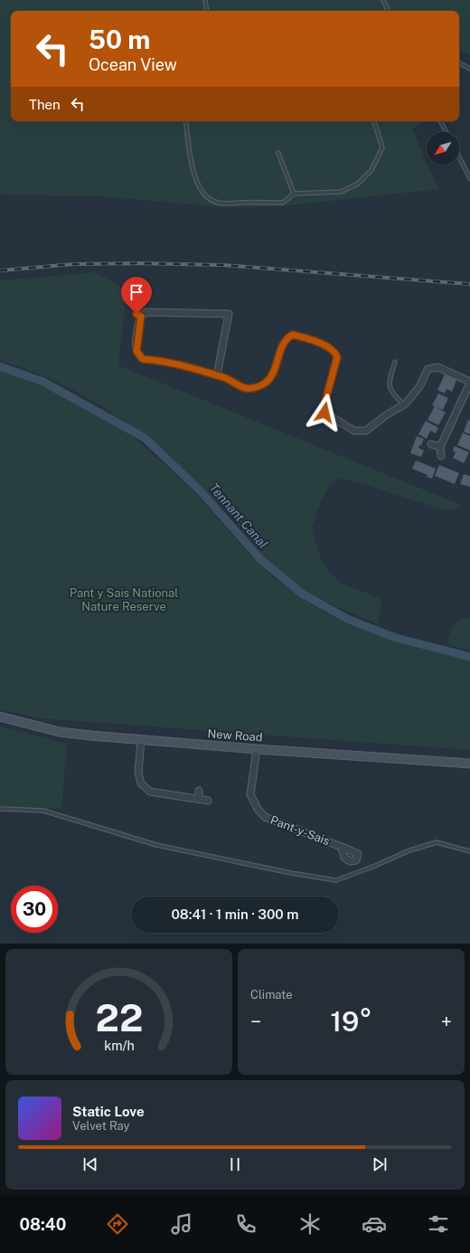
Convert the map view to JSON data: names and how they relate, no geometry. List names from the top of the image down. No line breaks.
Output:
{"streets":{"main road":["New Road"],"street":["Pant-y-Sais"]},"crossings":[["New Road","Pant-y-Sais"]],"water":["Tennant Canal"],"parks":["Pant y Sais National Nature Reserve"],"north":"bottom left","page":{"turn":["50 m","Ocean View"],"then":"Then","limit":"30","trip":"08:41 · 1 min · 300 m","tile":"Climate","heat":["−","19°","+"],"song":["Static Love","Velvet Ray"],"tabs":"08:40","gauge":["22","km/h"]}}
